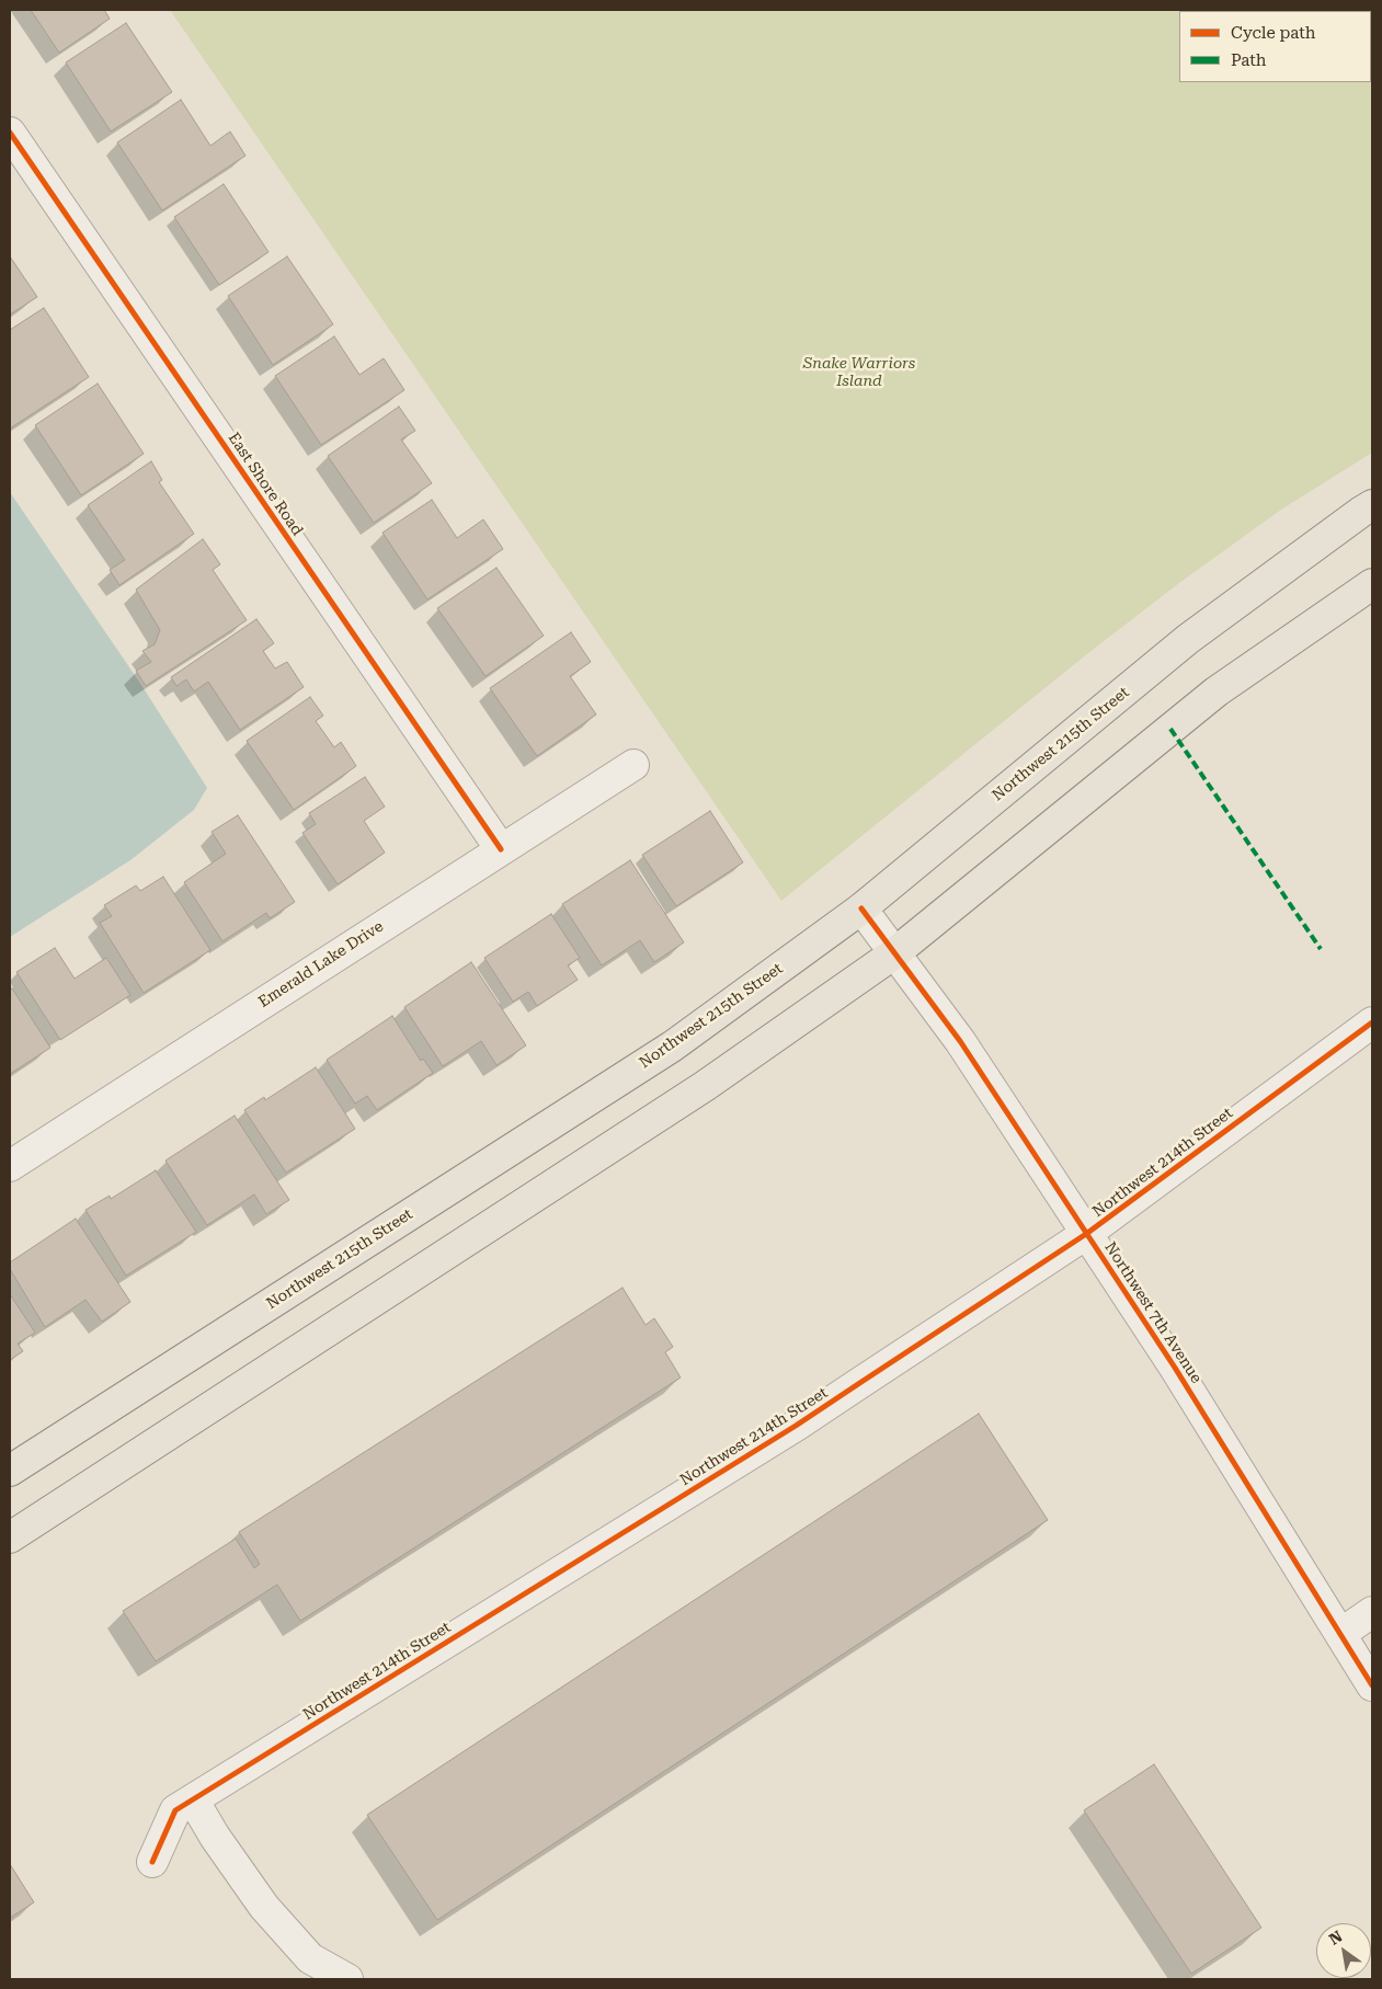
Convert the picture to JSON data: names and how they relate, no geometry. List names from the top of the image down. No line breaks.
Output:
{"streets":{"main road":["Northwest 215th Street"],"street":["East Shore Road","Emerald Lake Drive","Northwest 214th Street","Northwest 7th Avenue"]},"crossings":[["East Shore Road","Emerald Lake Drive"],["Northwest 215th Street","Northwest 7th Avenue"],["Northwest 214th Street","Northwest 7th Avenue"]],"parks":["Snake Warriors Island"],"legend":["Cycle path","Path"],"north":"top left"}
